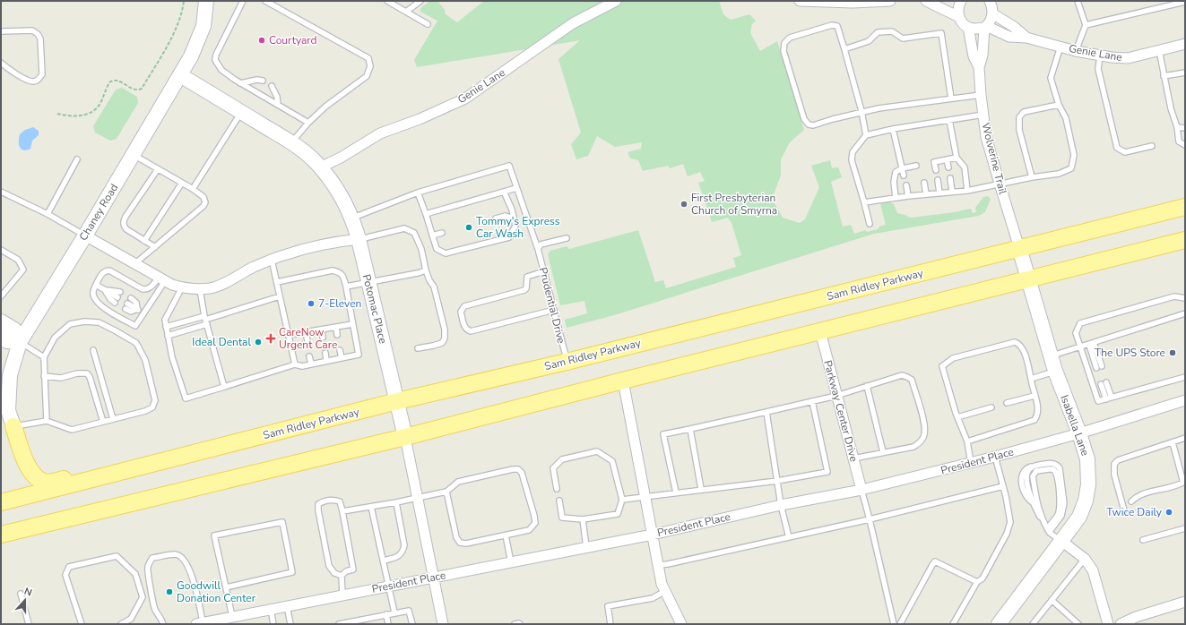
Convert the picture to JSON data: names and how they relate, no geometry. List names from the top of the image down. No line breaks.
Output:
{"streets":{"main road":["Sam Ridley Parkway"],"street":["Genie Lane","Wolverine Trail","Chaney Road","Potomac Place","Parkway Center Drive","Isabella Lane","President Place"],"lane":["Prudential Drive"]},"crossings":[["Genie Lane","Wolverine Trail"],["Genie Lane","Potomac Place"],["Wolverine Trail","Sam Ridley Parkway"],["Wolverine Trail","Isabella Lane"],["Chaney Road","Potomac Place"],["Sam Ridley Parkway","Prudential Drive"],["Sam Ridley Parkway","Potomac Place"],["Sam Ridley Parkway","Isabella Lane"],["Potomac Place","President Place"],["Parkway Center Drive","President Place"],["Isabella Lane","President Place"]],"places":{"other":["Courtyard","First Presbyterian Church of Smyrna","Tommy's Express Car Wash","7-Eleven","Ideal Dental","The UPS Store","Twice Daily","Goodwill Donation Center"],"health":["CareNow Urgent Care"]},"north":"top"}
